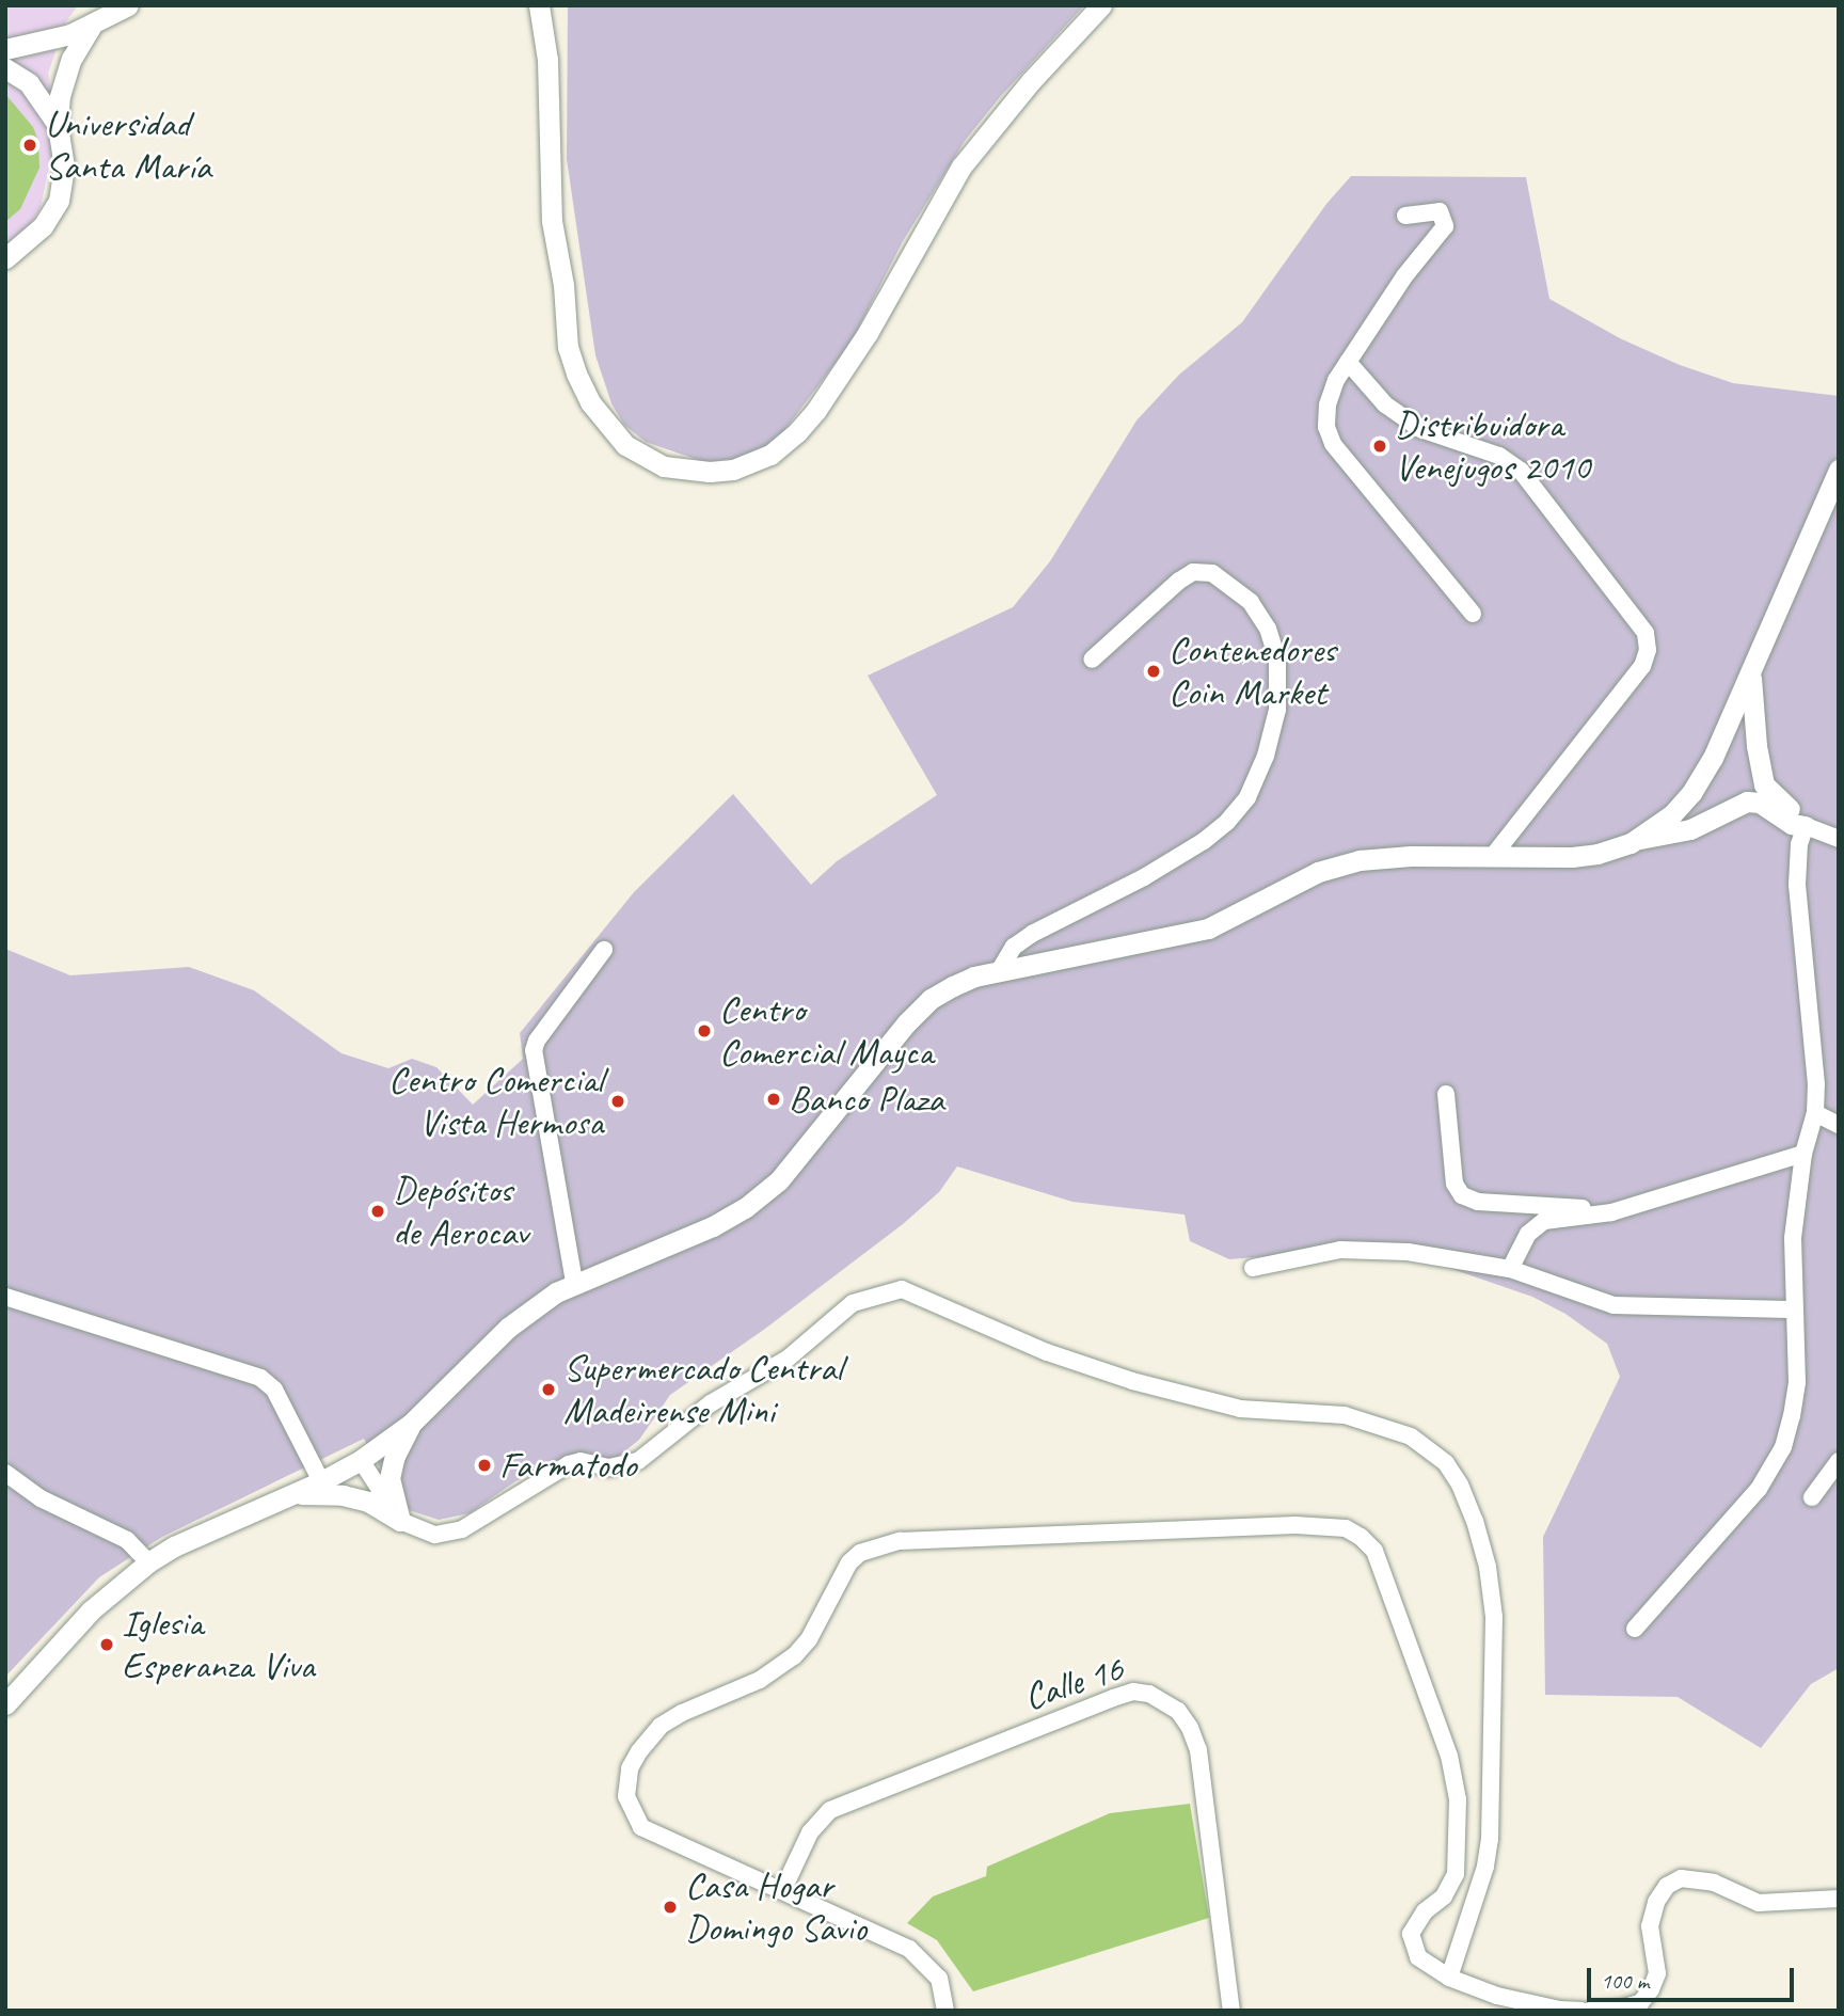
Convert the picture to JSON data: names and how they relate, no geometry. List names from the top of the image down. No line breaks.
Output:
{"streets":{"street":["Calle 16"]},"places":["Universidad Santa María","Distribuidora Venejugos 2010","Contenedores Coin Market","Centro Comercial Mayca","Banco Plaza","Centro Comercial Vista Hermosa","Depósitos de Aerocav","Supermercado Central Madeirense Mini","Farmatodo","Iglesia Esperanza Viva","Casa Hogar Domingo Savio"],"scale_bar":"100 m"}
